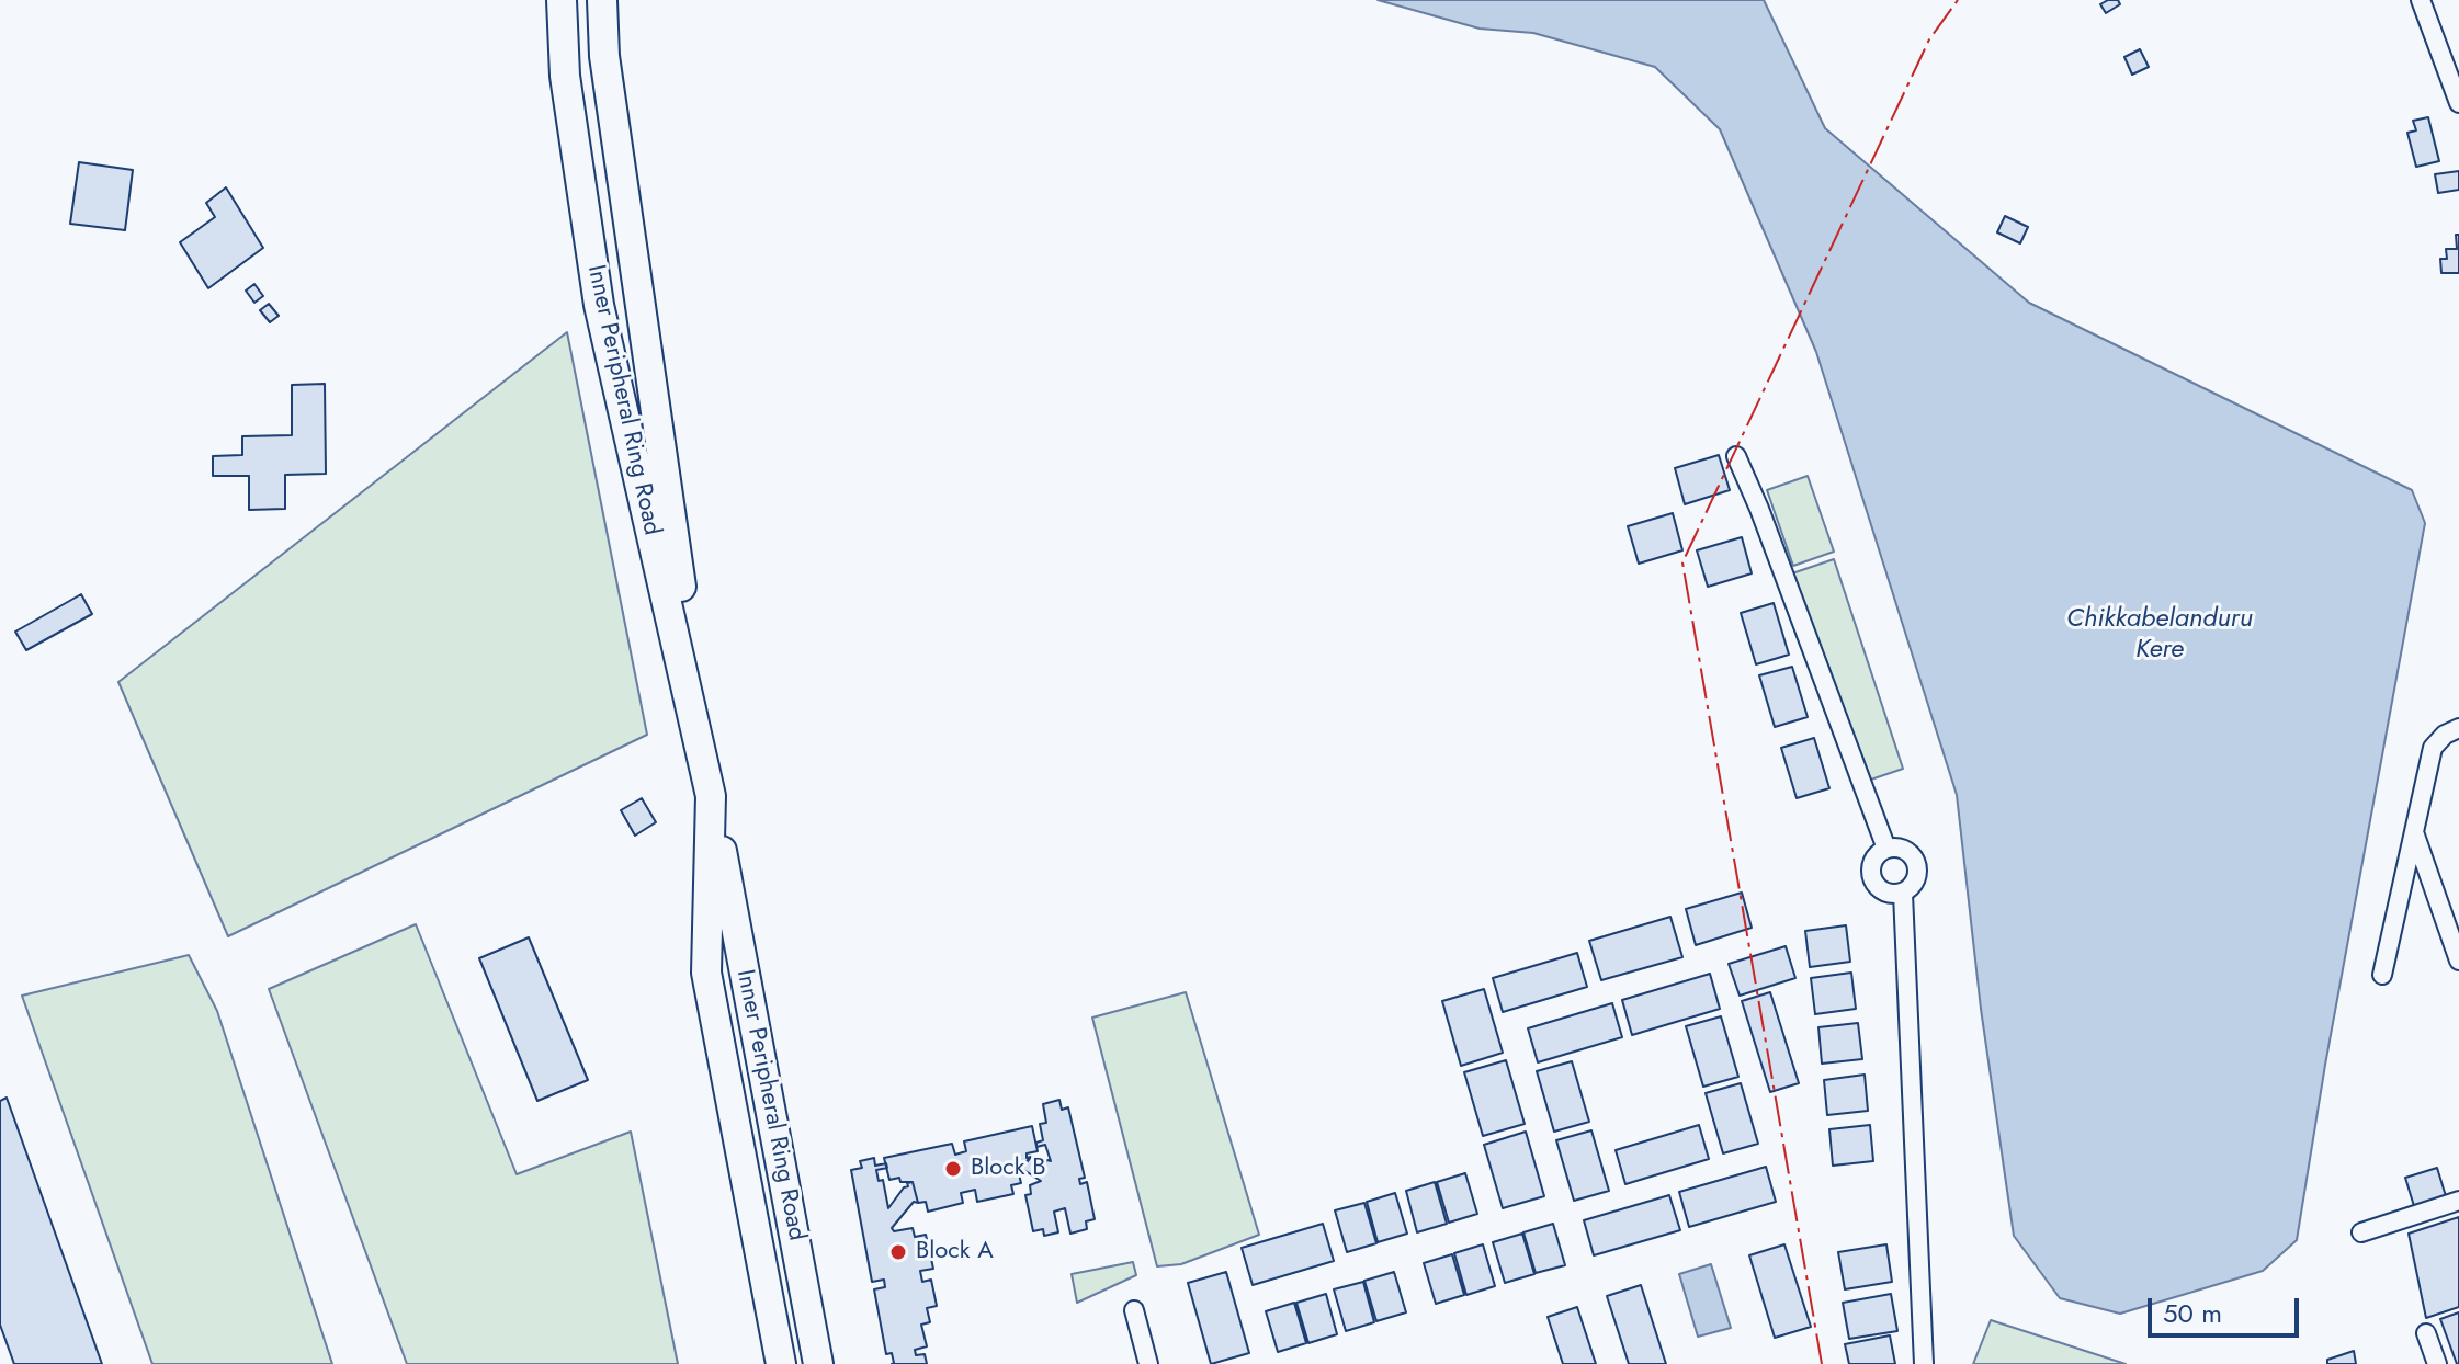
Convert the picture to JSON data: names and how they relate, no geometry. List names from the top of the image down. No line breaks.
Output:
{"streets":{"main road":["Inner Peripheral Ring Road"]},"water":["Chikkabelanduru Kere"],"places":["Block B","Block A"],"scale_bar":"50 m"}
